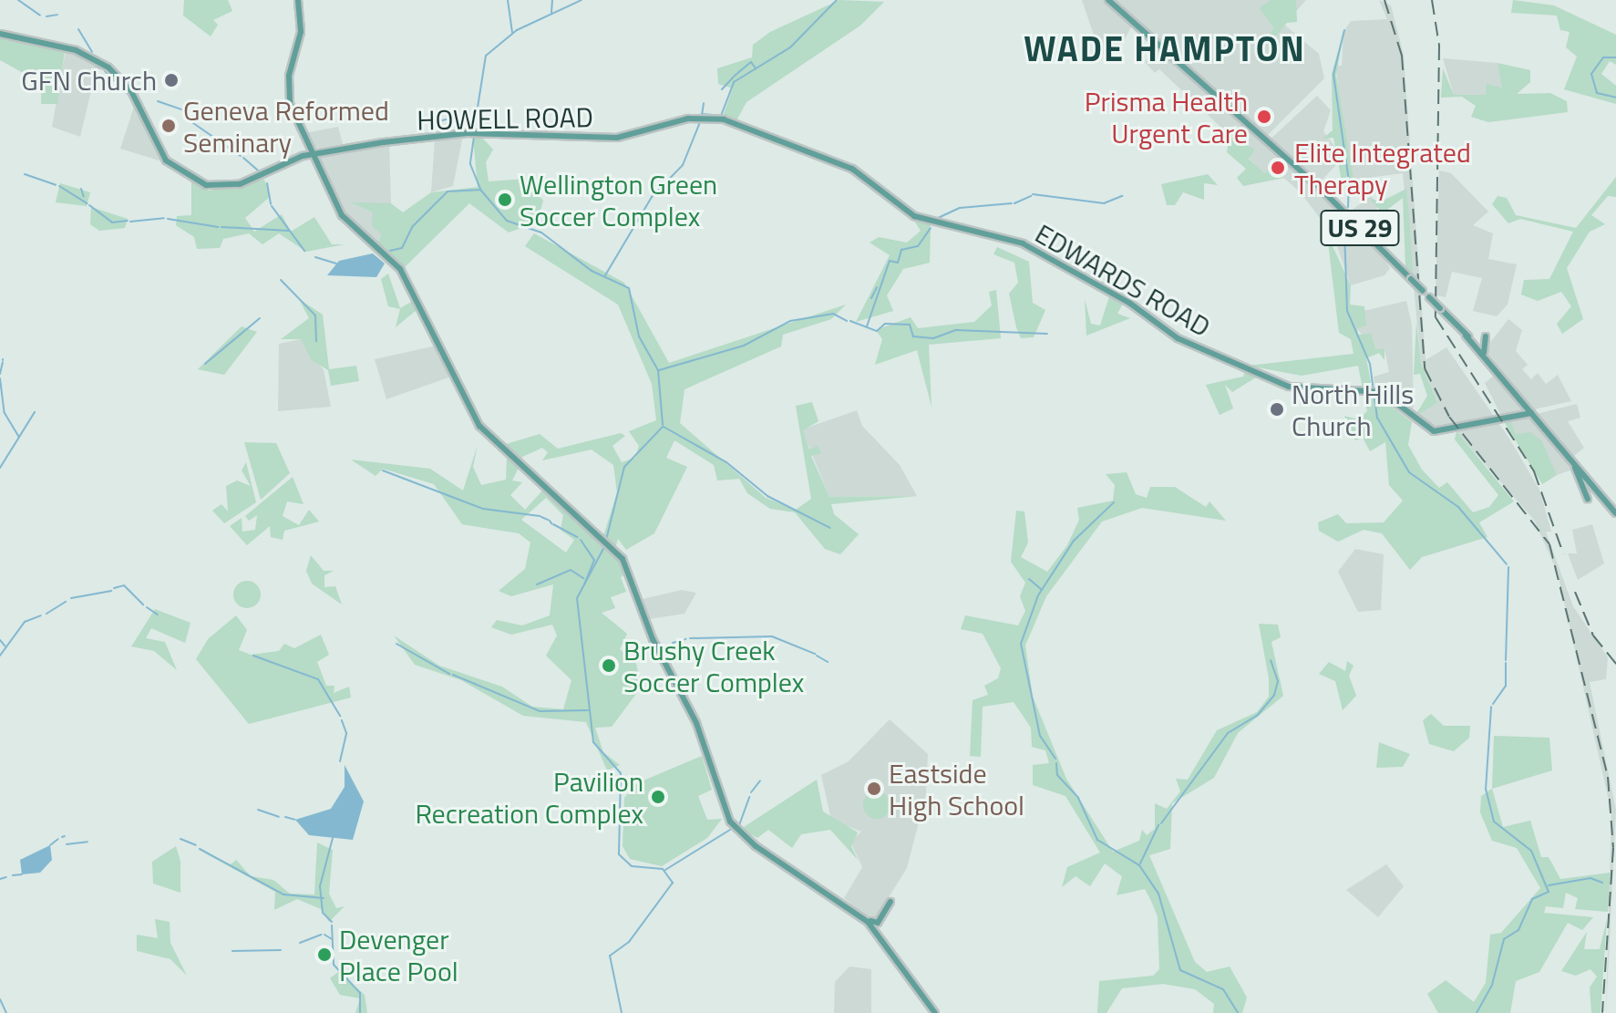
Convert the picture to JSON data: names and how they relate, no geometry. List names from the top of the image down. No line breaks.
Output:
{"streets":{"main road":["HOWELL ROAD","US 29","EDWARDS ROAD"]},"crossings":[["HOWELL ROAD","EDWARDS ROAD"],["US 29","EDWARDS ROAD"]],"districts":["WADE HAMPTON"],"places":["GFN Church","Prisma Health Urgent Care","Geneva Reformed Seminary","Elite Integrated Therapy","Wellington Green Soccer Complex","North Hills Church","Brushy Creek Soccer Complex","Eastside High School","Pavilion Recreation Complex","Devenger Place Pool"]}
